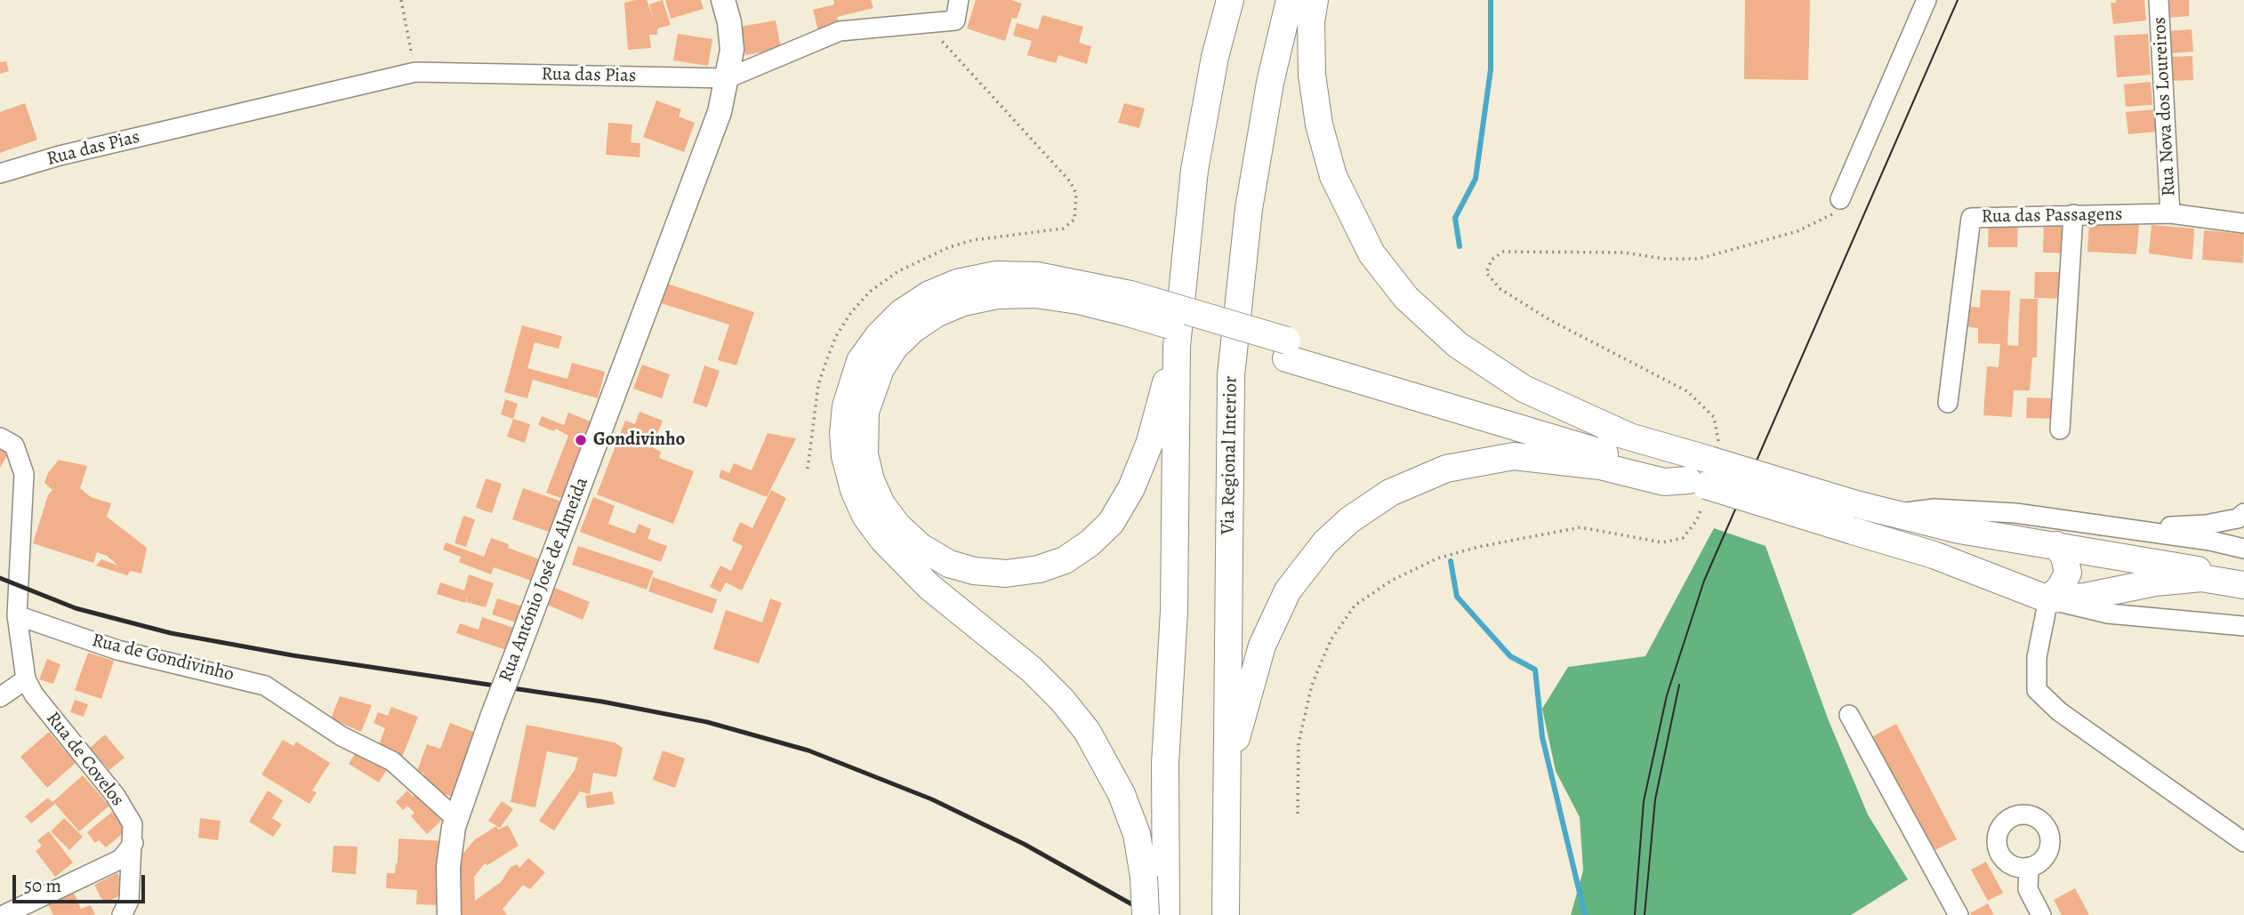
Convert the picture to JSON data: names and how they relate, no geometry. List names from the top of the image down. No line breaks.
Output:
{"streets":{"highway":["Via Regional Interior"],"main road":["Rua António José de Almeida"],"street":["Rua das Pias","Rua Nova dos Loureiros","Rua das Passagens","Rua de Gondivinho","Rua de Covelos"]},"crossings":[["Rua das Pias","Rua António José de Almeida"],["Rua Nova dos Loureiros","Rua das Passagens"],["Rua António José de Almeida","Rua de Gondivinho"]],"places":["Gondivinho"],"scale_bar":"50 m"}
